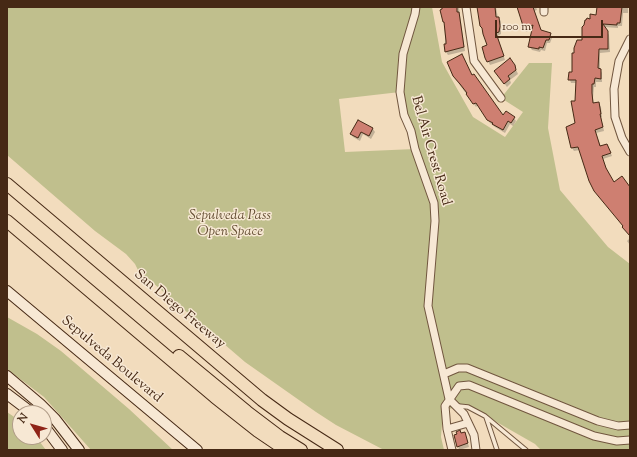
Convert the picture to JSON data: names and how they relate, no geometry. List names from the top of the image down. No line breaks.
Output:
{"streets":{"highway":["San Diego Freeway"],"main road":["Sepulveda Boulevard"],"street":["Bel Air Crest Road"]},"parks":["Sepulveda Pass Open Space"],"scale_bar":"100 m","north":"top left"}
